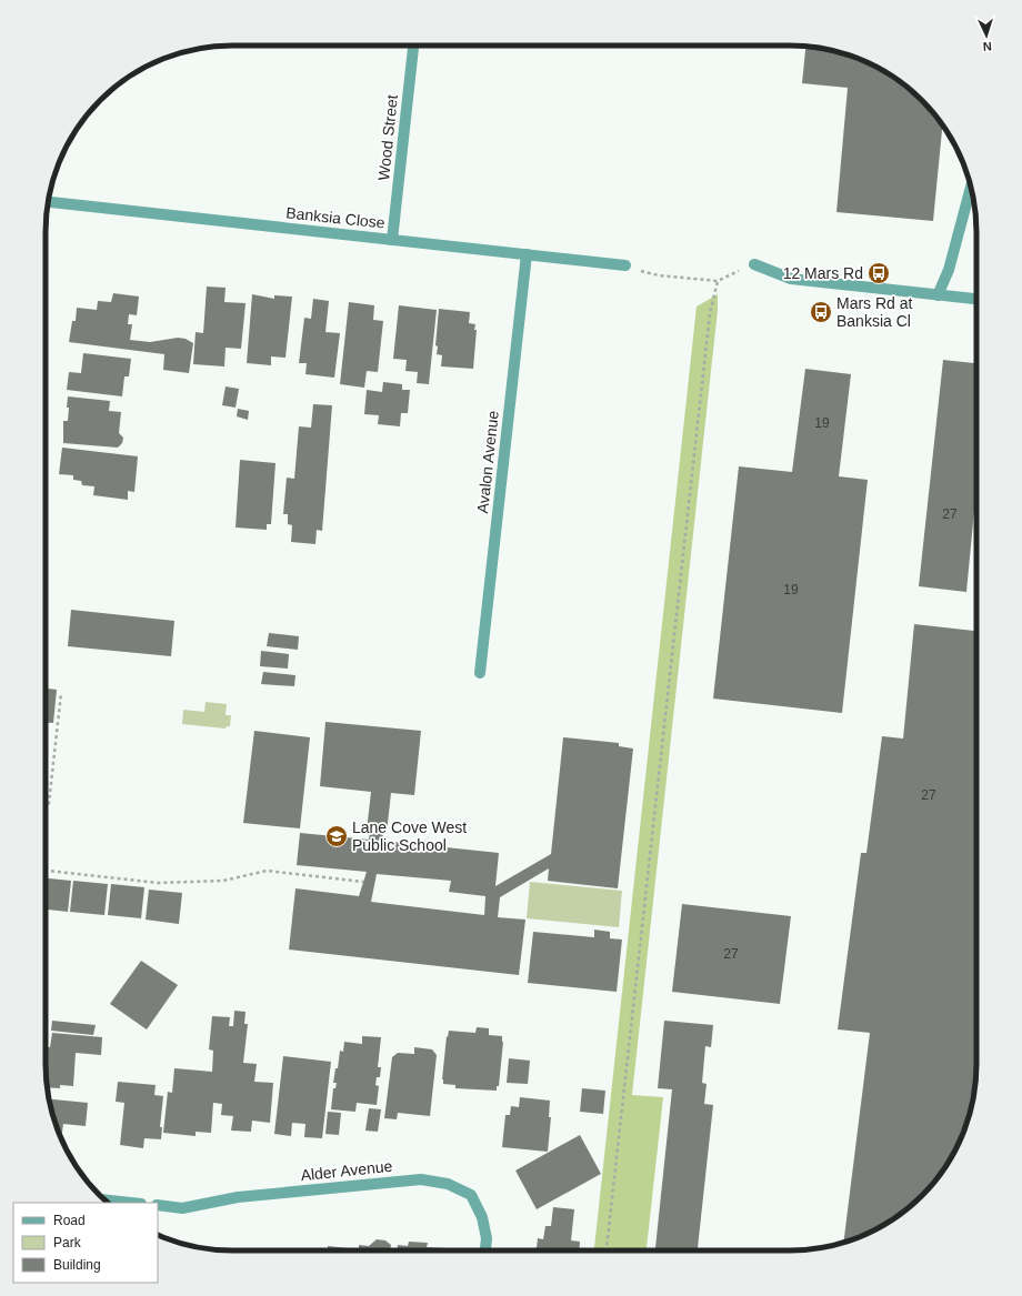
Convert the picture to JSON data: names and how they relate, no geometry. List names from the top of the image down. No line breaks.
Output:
{"streets":{"street":["Wood Street","Banksia Close","Avalon Avenue","Alder Avenue"]},"crossings":[["Wood Street","Banksia Close"],["Banksia Close","Avalon Avenue"]],"places":{"bus stop":["12 Mars Rd","Mars Rd at Banksia Cl"],"school or university":["Lane Cove West Public School"]},"house_numbers":["19","27","19","27","27"],"legend":["Road","Park","Building"],"north":"bottom"}
